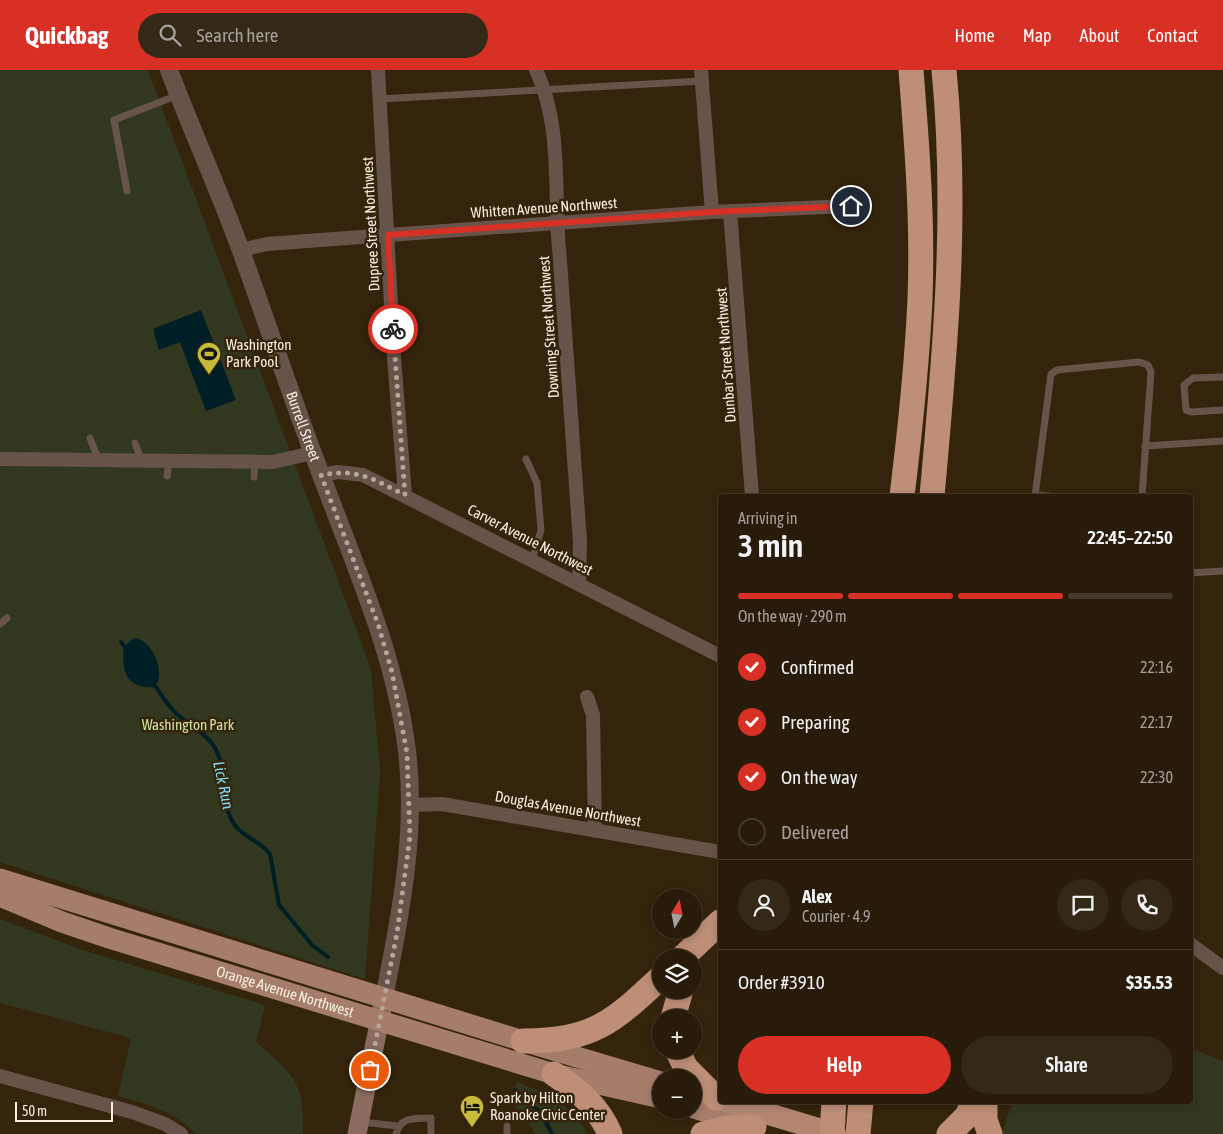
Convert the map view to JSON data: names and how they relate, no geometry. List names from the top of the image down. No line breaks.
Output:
{"streets":{"main road":["Orange Avenue Northwest"],"street":["Whitten Avenue Northwest","Dupree Street Northwest","Downing Street Northwest","Dunbar Street Northwest","Burrell Street","Carver Avenue Northwest","Douglas Avenue Northwest"]},"crossings":[["Whitten Avenue Northwest","Dupree Street Northwest"],["Whitten Avenue Northwest","Downing Street Northwest"],["Whitten Avenue Northwest","Dunbar Street Northwest"],["Whitten Avenue Northwest","Burrell Street"],["Dupree Street Northwest","Carver Avenue Northwest"],["Downing Street Northwest","Carver Avenue Northwest"],["Burrell Street","Carver Avenue Northwest"],["Burrell Street","Douglas Avenue Northwest"],["Burrell Street","Orange Avenue Northwest"]],"water":["Lick Run"],"parks":["Washington Park"],"places":{"sports":["Washington Park Pool"],"hotel":["Spark by Hilton Roanoke Civic Center"]},"scale_bar":"50 m","north":"top","page":{"header":"Quickbag","search":"Search here","nav":["Home","Map","About","Contact"],"heading":["3 min","Arriving in","22:45–22:50"],"panel":["Alex","Courier · 4.9","Order #3910","$35.53"],"bar":"On the way · 290 m","list":[["Confirmed","22:16"],["Preparing","22:17"],["On the way","22:30"],"Delivered"],"map_buttons":["+","−"],"buttons":["Help","Share"],"scale":"50 m"}}
